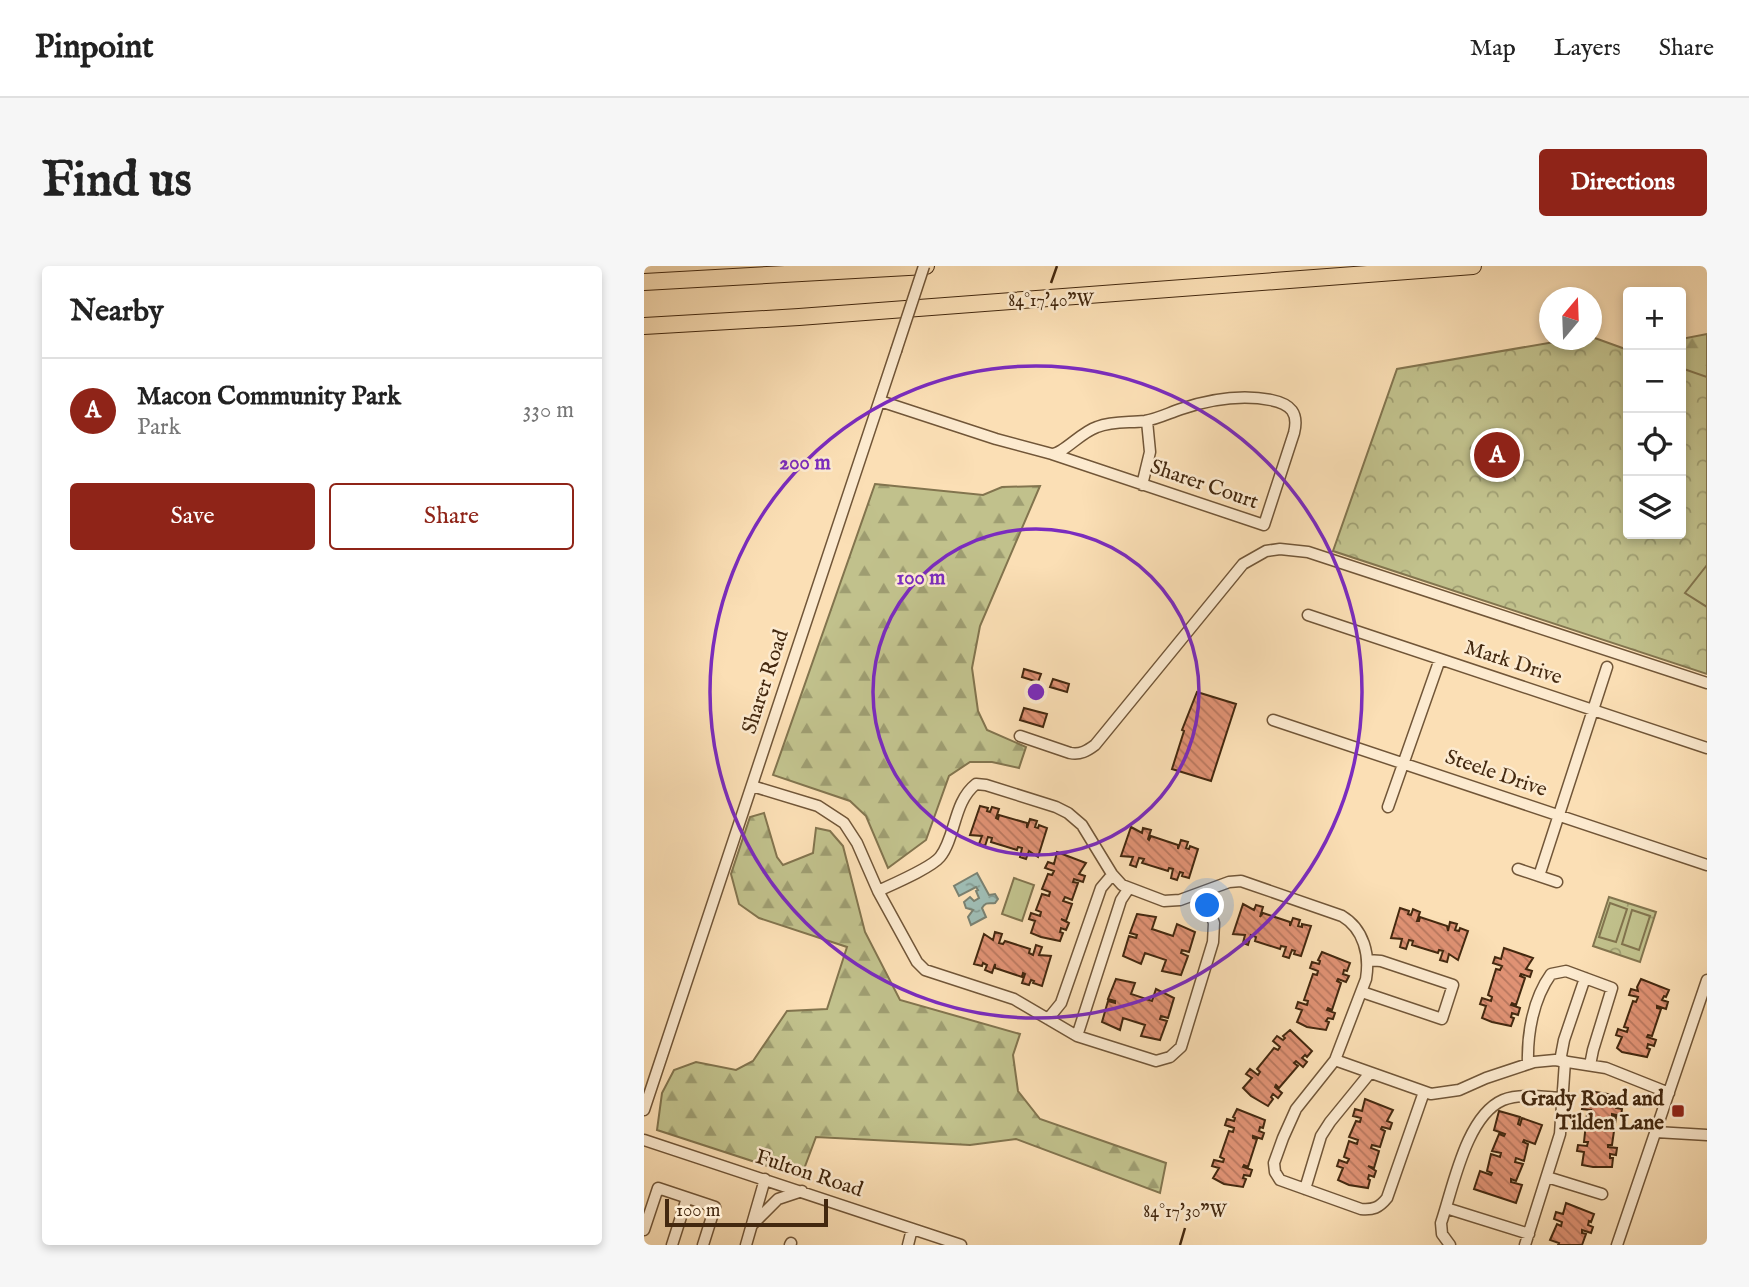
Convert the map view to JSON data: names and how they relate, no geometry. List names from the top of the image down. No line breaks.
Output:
{"streets":{"street":["Sharer Court","Mark Drive","Sharer Road","Steele Drive","Fulton Road"]},"crossings":[["Sharer Court","Sharer Road"]],"places":{"transit":["Grady Road and Tilden Lane"]},"scale_bar":"100 m","north":"top","page":{"header":"Pinpoint","nav":["Map","Layers","Share"],"buttons":["Directions",["Save","Share"]],"title":"Find us","heading":"Nearby","map_buttons":["+","−"],"list":[{"mark":"A","name":"Macon Community Park","note":"Park","value":"330 m"}],"pins":"A","scale":"100 m"},"coordinates":["84°17'40\"W","84°17'30\"W"],"rings":["200 m","100 m"]}
